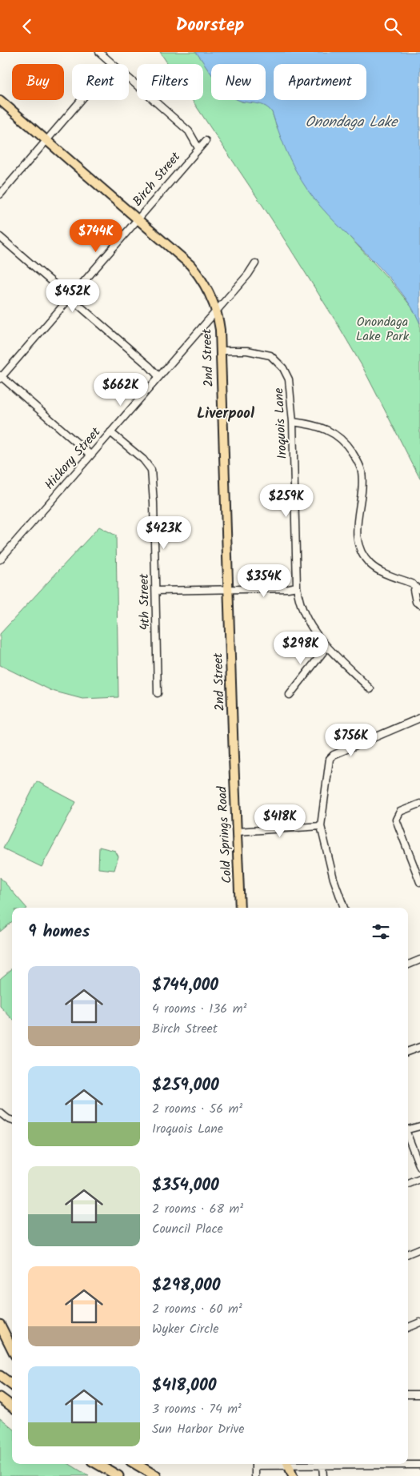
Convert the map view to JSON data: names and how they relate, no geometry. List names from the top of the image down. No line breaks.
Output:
{"streets":{"main road":["2nd Street","Cold Springs Road"],"street":["Birch Street","Iroquois Lane","Hickory Street","4th Street"]},"crossings":[["Birch Street","2nd Street"],["2nd Street","Iroquois Lane"],["2nd Street","Hickory Street"],["2nd Street","Cold Springs Road"],["Hickory Street","4th Street"]],"districts":["Liverpool"],"water":["Onondaga Lake"],"parks":["Onondaga Lake Park"],"page":{"header":"Doorstep","chip":["Buy","Rent","Filters","New","Apartment"],"price":["$744K","$452K","$662K","$259K","$423K","$354K","$298K","$756K","$418K"],"heading":"9 homes","list":[{"name":"$744,000","note":"4 rooms · 136 m² · Birch Street"},{"name":"$259,000","note":"2 rooms · 56 m² · Iroquois Lane"},{"name":"$354,000","note":"2 rooms · 68 m² · Council Place"},{"name":"$298,000","note":"2 rooms · 60 m² · Wyker Circle"},{"name":"$418,000","note":"3 rooms · 74 m² · Sun Harbor Drive"}]}}
